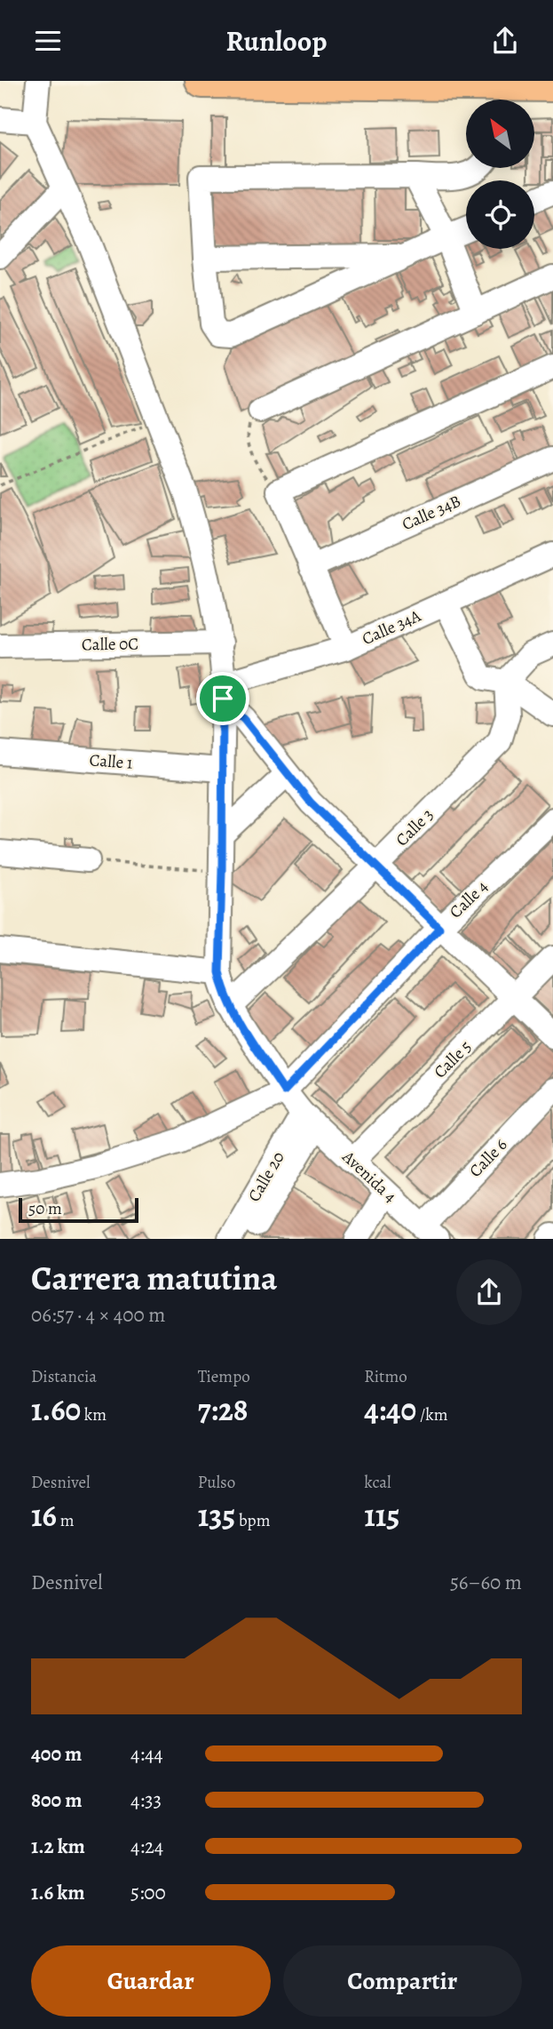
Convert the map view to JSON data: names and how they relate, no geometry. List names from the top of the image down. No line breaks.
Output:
{"streets":{"street":["Calle 34B","Calle 34A","Calle 0C","Calle 1","Calle 3","Calle 4","Calle 5","Calle 6","Calle 20","Avenida 4"]},"crossings":[["Calle 34A","Avenida 4"],["Calle 0C","Avenida 4"],["Calle 1","Avenida 4"],["Calle 3","Avenida 4"],["Calle 4","Avenida 4"],["Calle 5","Avenida 4"],["Calle 6","Avenida 4"],["Calle 20","Avenida 4"]],"scale_bar":"50 m","north":"top left","page":{"header":"Runloop","scale":"50 m","heading":["Carrera matutina","06:57 · 4 × 400 m"],"stats":[["Distancia","1.60 km"],["Tiempo","7:28"],["Ritmo","4:40 /km"],["Desnivel","16 m"],["Pulso","135 bpm"],["kcal","115"]],"chart":["Desnivel","56–60 m"],"list":[{"name":"400 m","note":"4:44"},{"name":"800 m","note":"4:33"},{"name":"1.2 km","note":"4:24"},{"name":"1.6 km","note":"5:00"}],"buttons":["Guardar","Compartir"]}}
